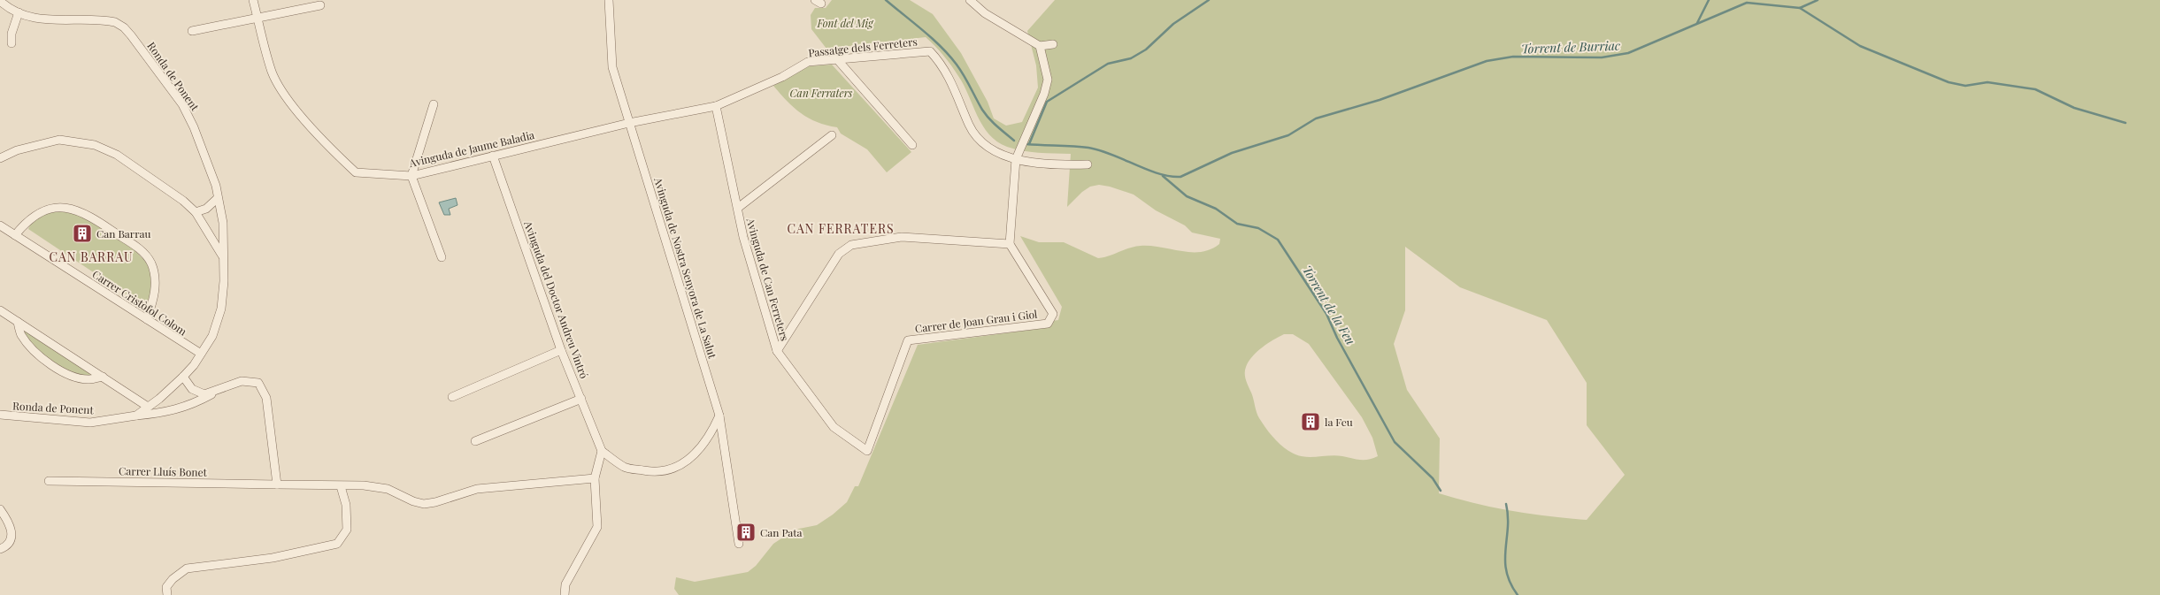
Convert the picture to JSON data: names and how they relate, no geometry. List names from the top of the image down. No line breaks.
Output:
{"streets":{"street":["Passatge dels Ferreters","Ronda de Ponent","Avinguda de Jaume Baladia","Avinguda de Nostra Senyora de La Salut","Avinguda de Can Ferreters","Avinguda del Doctor Andreu Vintró","Carrer Cristòfol Colom","Carrer de Joan Grau i Giol","Carrer Lluís Bonet"]},"crossings":[["Passatge dels Ferreters","Avinguda de Jaume Baladia"],["Passatge dels Ferreters","Avinguda de Can Ferreters"],["Ronda de Ponent","Carrer Cristòfol Colom"],["Avinguda de Jaume Baladia","Avinguda de Nostra Senyora de La Salut"],["Avinguda de Jaume Baladia","Avinguda de Can Ferreters"],["Avinguda de Jaume Baladia","Avinguda del Doctor Andreu Vintró"],["Avinguda de Can Ferreters","Carrer de Joan Grau i Giol"]],"districts":["CAN FERRATERS","CAN BARRAU"],"water":["Torrent de Burriac","Torrent de la Feu"],"parks":["Font del Mig","Can Ferraters"],"places":{"building":["Can Barrau","la Feu","Can Pata"]}}
